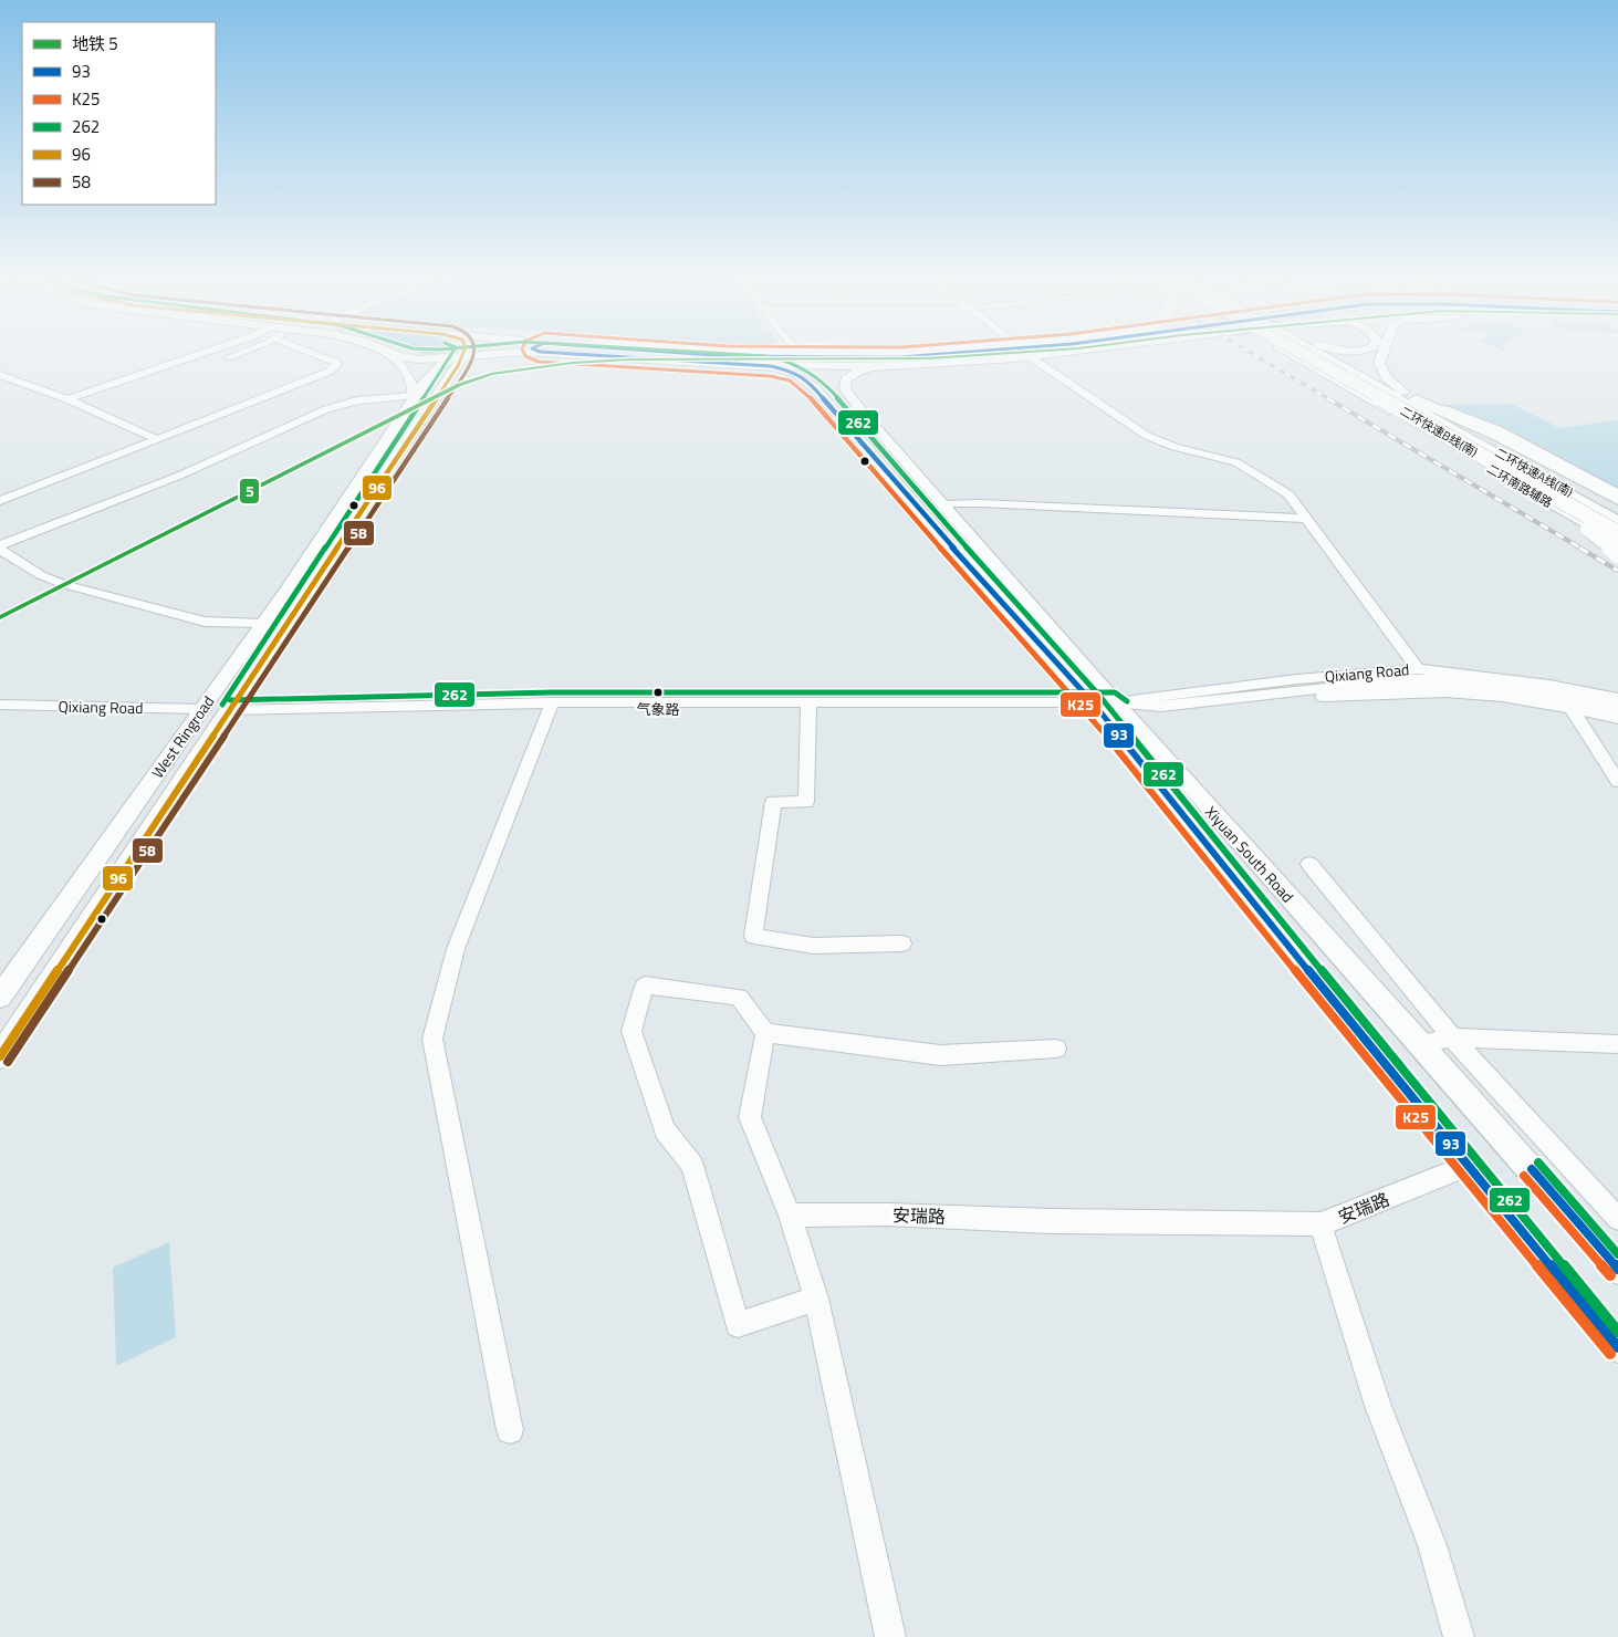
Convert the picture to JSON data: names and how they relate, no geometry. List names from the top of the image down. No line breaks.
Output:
{"streets":{"highway":["二环快速B线(南)","二环快速A线(南)"],"main road":["West Ringroad","Xiyuan South Road"],"street":["二环南路辅路","Qixiang Road","安瑞路"]},"crossings":[["Qixiang Road","West Ringroad"],["Qixiang Road","Xiyuan South Road"],["Xiyuan South Road","安瑞路"]],"places":["气象路"],"lines":["metro line 5","transit line 93","transit line K25","transit line 262","transit line 96","transit line 58"],"legend":["地铁 5","93","K25","262","96","58"]}
